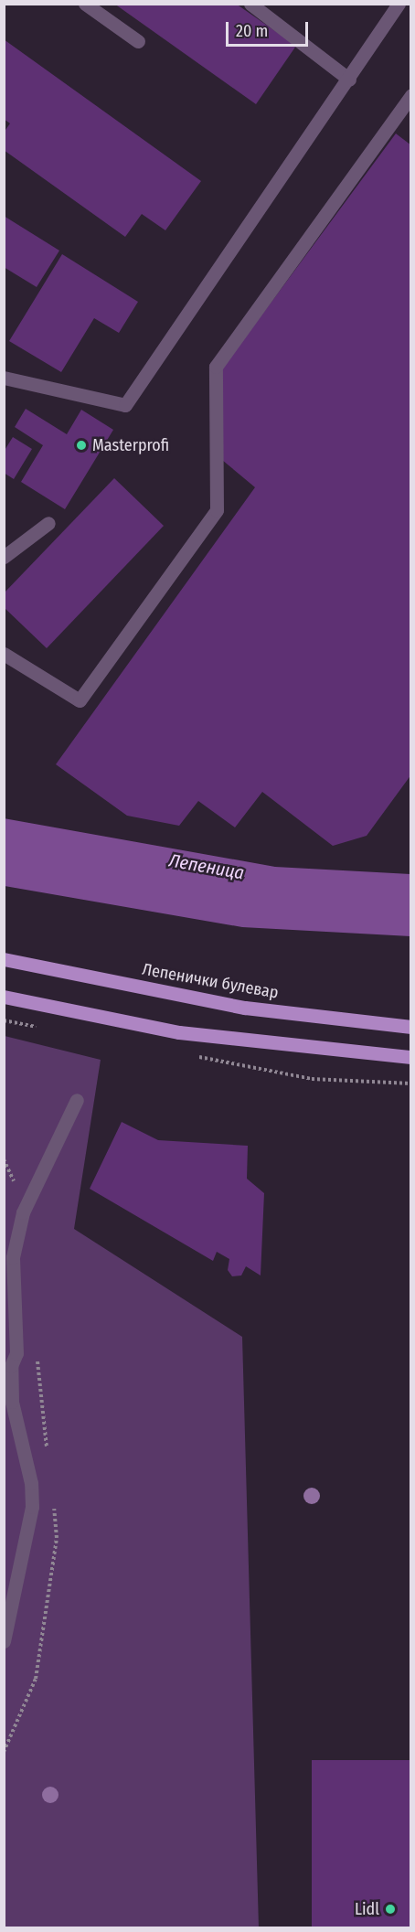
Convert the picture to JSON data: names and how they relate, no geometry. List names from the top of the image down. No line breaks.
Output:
{"streets":{"main road":["Лепенички булевар"]},"water":["Лепеница"],"places":["Masterprofi","Lidl"],"scale_bar":"20 m"}
